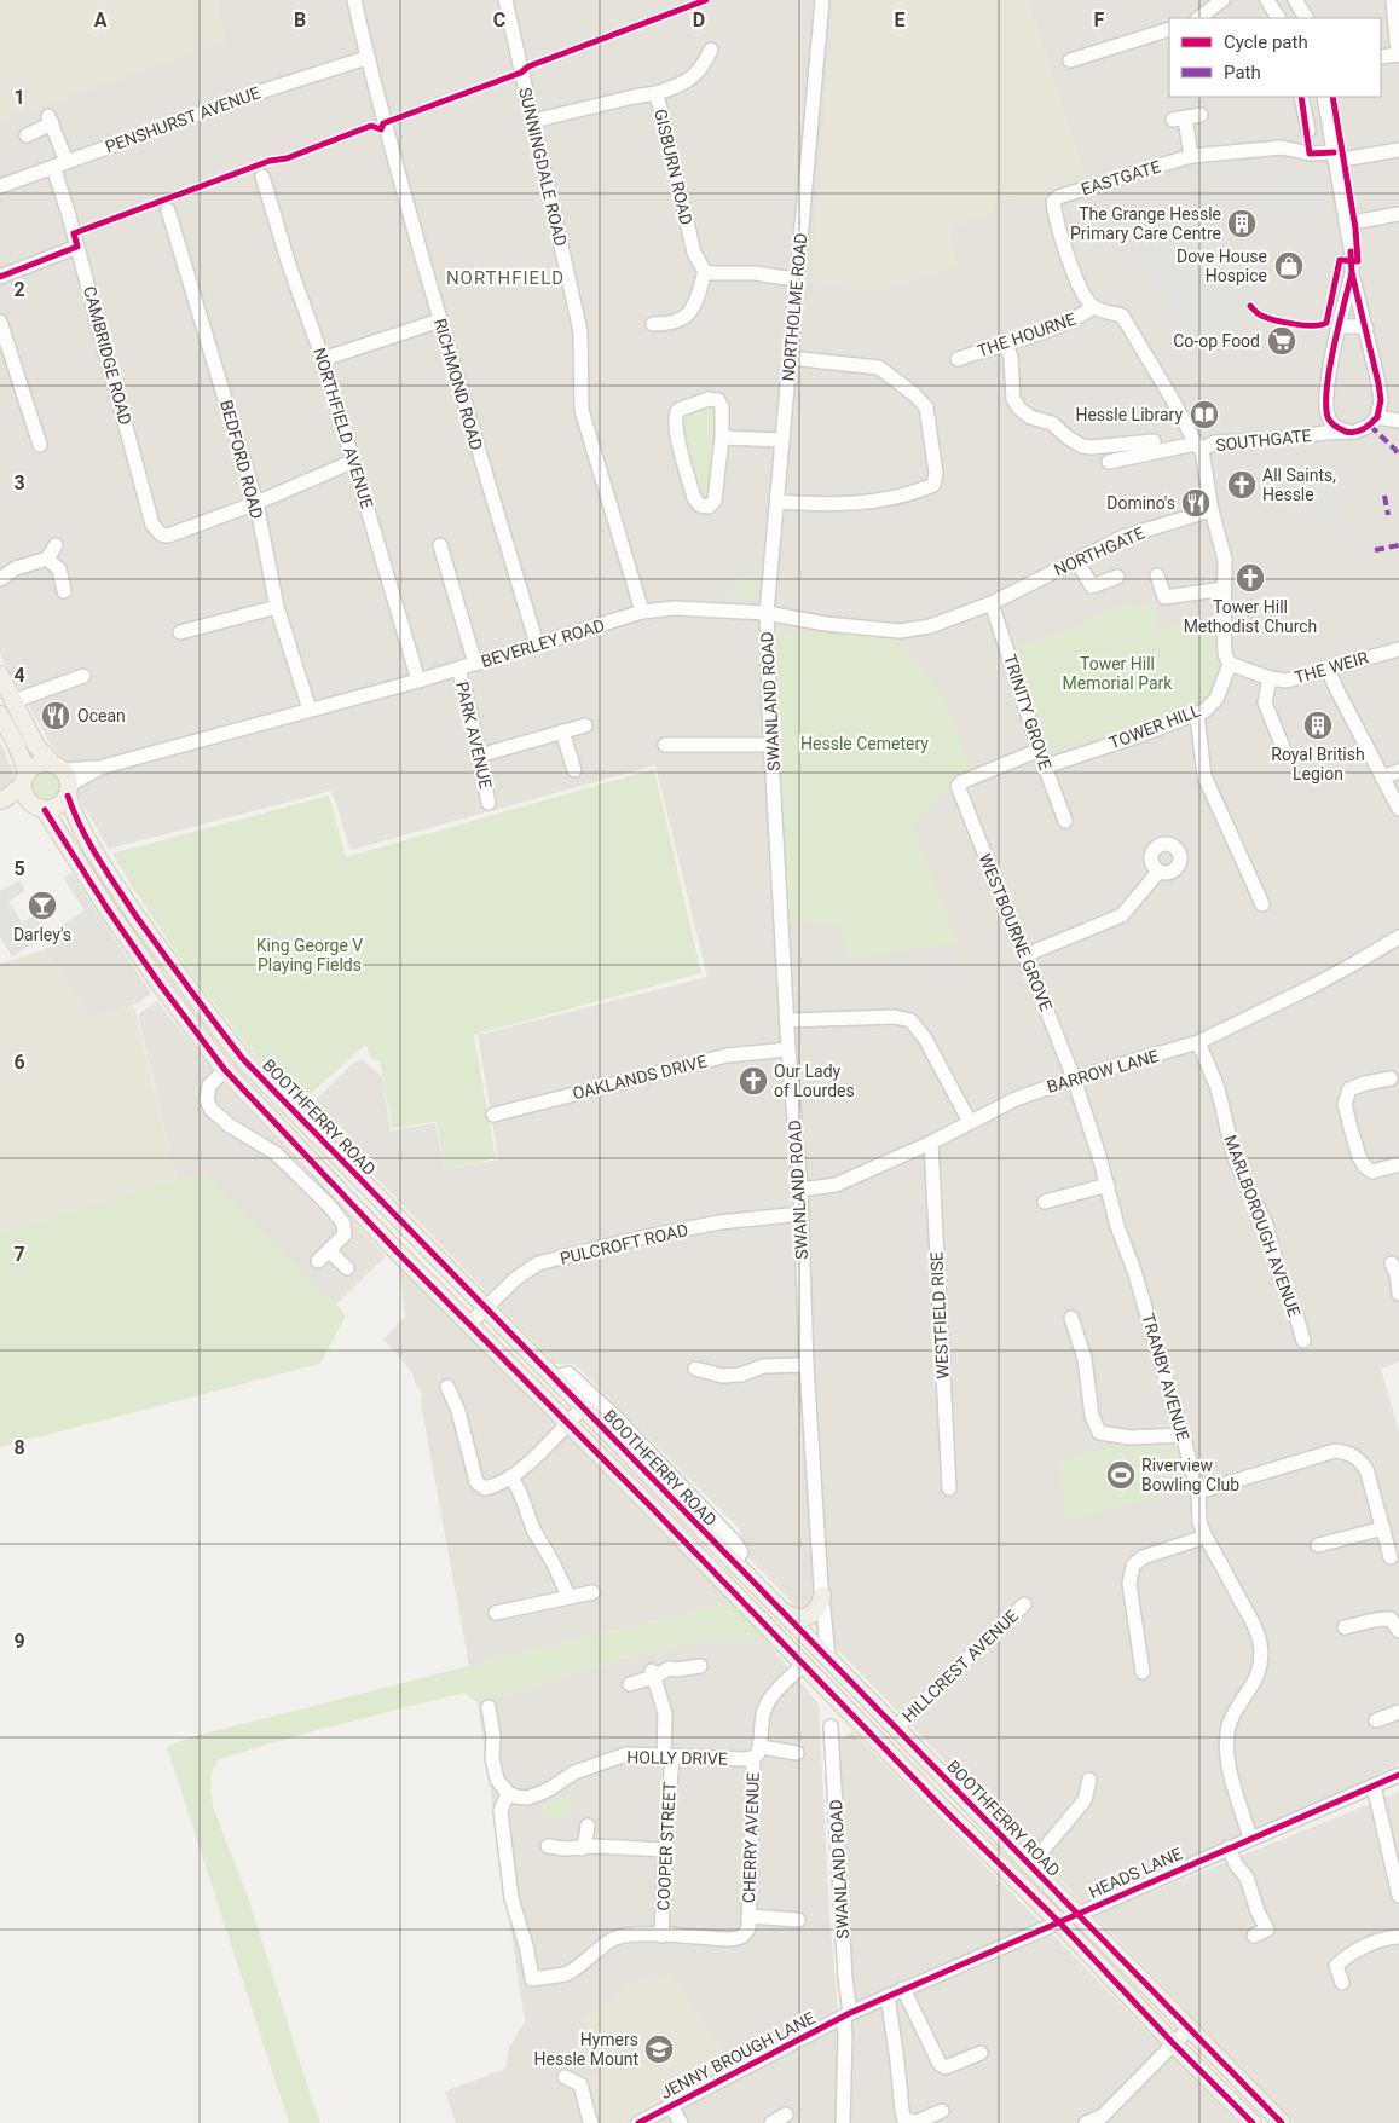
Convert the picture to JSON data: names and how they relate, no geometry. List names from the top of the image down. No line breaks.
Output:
{"streets":{"main road":["BOOTHFERRY ROAD"],"street":["PENSHURST AVENUE","SUNNINGDALE ROAD","GISBURN ROAD","EASTGATE","NORTHOLME ROAD","THE HOURNE","CAMBRIDGE ROAD","RICHMOND ROAD","NORTHFIELD AVENUE","SOUTHGATE","BEDFORD ROAD","NORTHGATE","BEVERLEY ROAD","THE WEIR","SWANLAND ROAD","TRINITY GROVE","TOWER HILL","PARK AVENUE","WESTBOURNE GROVE","BARROW LANE","OAKLANDS DRIVE","MARLBOROUGH AVENUE","PULCROFT ROAD","WESTFIELD RISE","TRANBY AVENUE","HILLCREST AVENUE","HOLLY DRIVE","CHERRY AVENUE","COOPER STREET","HEADS LANE","JENNY BROUGH LANE"]},"crossings":[["PENSHURST AVENUE","CAMBRIDGE ROAD"],["PENSHURST AVENUE","RICHMOND ROAD"],["SUNNINGDALE ROAD","GISBURN ROAD"],["SUNNINGDALE ROAD","BEVERLEY ROAD"],["EASTGATE","THE HOURNE"],["NORTHOLME ROAD","BEVERLEY ROAD"],["NORTHOLME ROAD","SWANLAND ROAD"],["CAMBRIDGE ROAD","BEDFORD ROAD"],["RICHMOND ROAD","BEVERLEY ROAD"],["NORTHFIELD AVENUE","BEVERLEY ROAD"],["BEDFORD ROAD","BEVERLEY ROAD"],["NORTHGATE","BEVERLEY ROAD"],["NORTHGATE","TRINITY GROVE"],["BEVERLEY ROAD","SWANLAND ROAD"],["BEVERLEY ROAD","TRINITY GROVE"],["BEVERLEY ROAD","PARK AVENUE"],["BEVERLEY ROAD","BOOTHFERRY ROAD"],["THE WEIR","TOWER HILL"],["SWANLAND ROAD","BARROW LANE"],["SWANLAND ROAD","OAKLANDS DRIVE"],["SWANLAND ROAD","BOOTHFERRY ROAD"],["SWANLAND ROAD","PULCROFT ROAD"],["SWANLAND ROAD","HEADS LANE"],["SWANLAND ROAD","JENNY BROUGH LANE"],["TRINITY GROVE","TOWER HILL"],["TRINITY GROVE","WESTBOURNE GROVE"],["WESTBOURNE GROVE","BARROW LANE"],["WESTBOURNE GROVE","TRANBY AVENUE"],["BARROW LANE","MARLBOROUGH AVENUE"],["BARROW LANE","WESTFIELD RISE"],["BARROW LANE","TRANBY AVENUE"],["BOOTHFERRY ROAD","PULCROFT ROAD"],["BOOTHFERRY ROAD","HILLCREST AVENUE"],["BOOTHFERRY ROAD","HEADS LANE"],["TRANBY AVENUE","HEADS LANE"],["HOLLY DRIVE","CHERRY AVENUE"],["HOLLY DRIVE","COOPER STREET"],["CHERRY AVENUE","COOPER STREET"],["HEADS LANE","JENNY BROUGH LANE"]],"districts":["NORTHFIELD"],"parks":["Tower Hill Memorial Park","Hessle Cemetery","King George V Playing Fields"],"places":{"building":["The Grange Hessle Primary Care Centre","Royal British Legion"],"shop":["Dove House Hospice"],"supermarket":["Co-op Food"],"library":["Hessle Library"],"church":["All Saints, Hessle","Tower Hill Methodist Church","Our Lady of Lourdes"],"restaurant":["Domino's","Ocean"],"bar":["Darley's"],"sports":["Riverview Bowling Club"],"school or university":["Hymers Hessle Mount"]},"legend":["Cycle path","Path"],"grid":{"columns":["A","B","C","D","E","F"],"rows":["1","2","3","4","5","6","7","8","9"]}}
